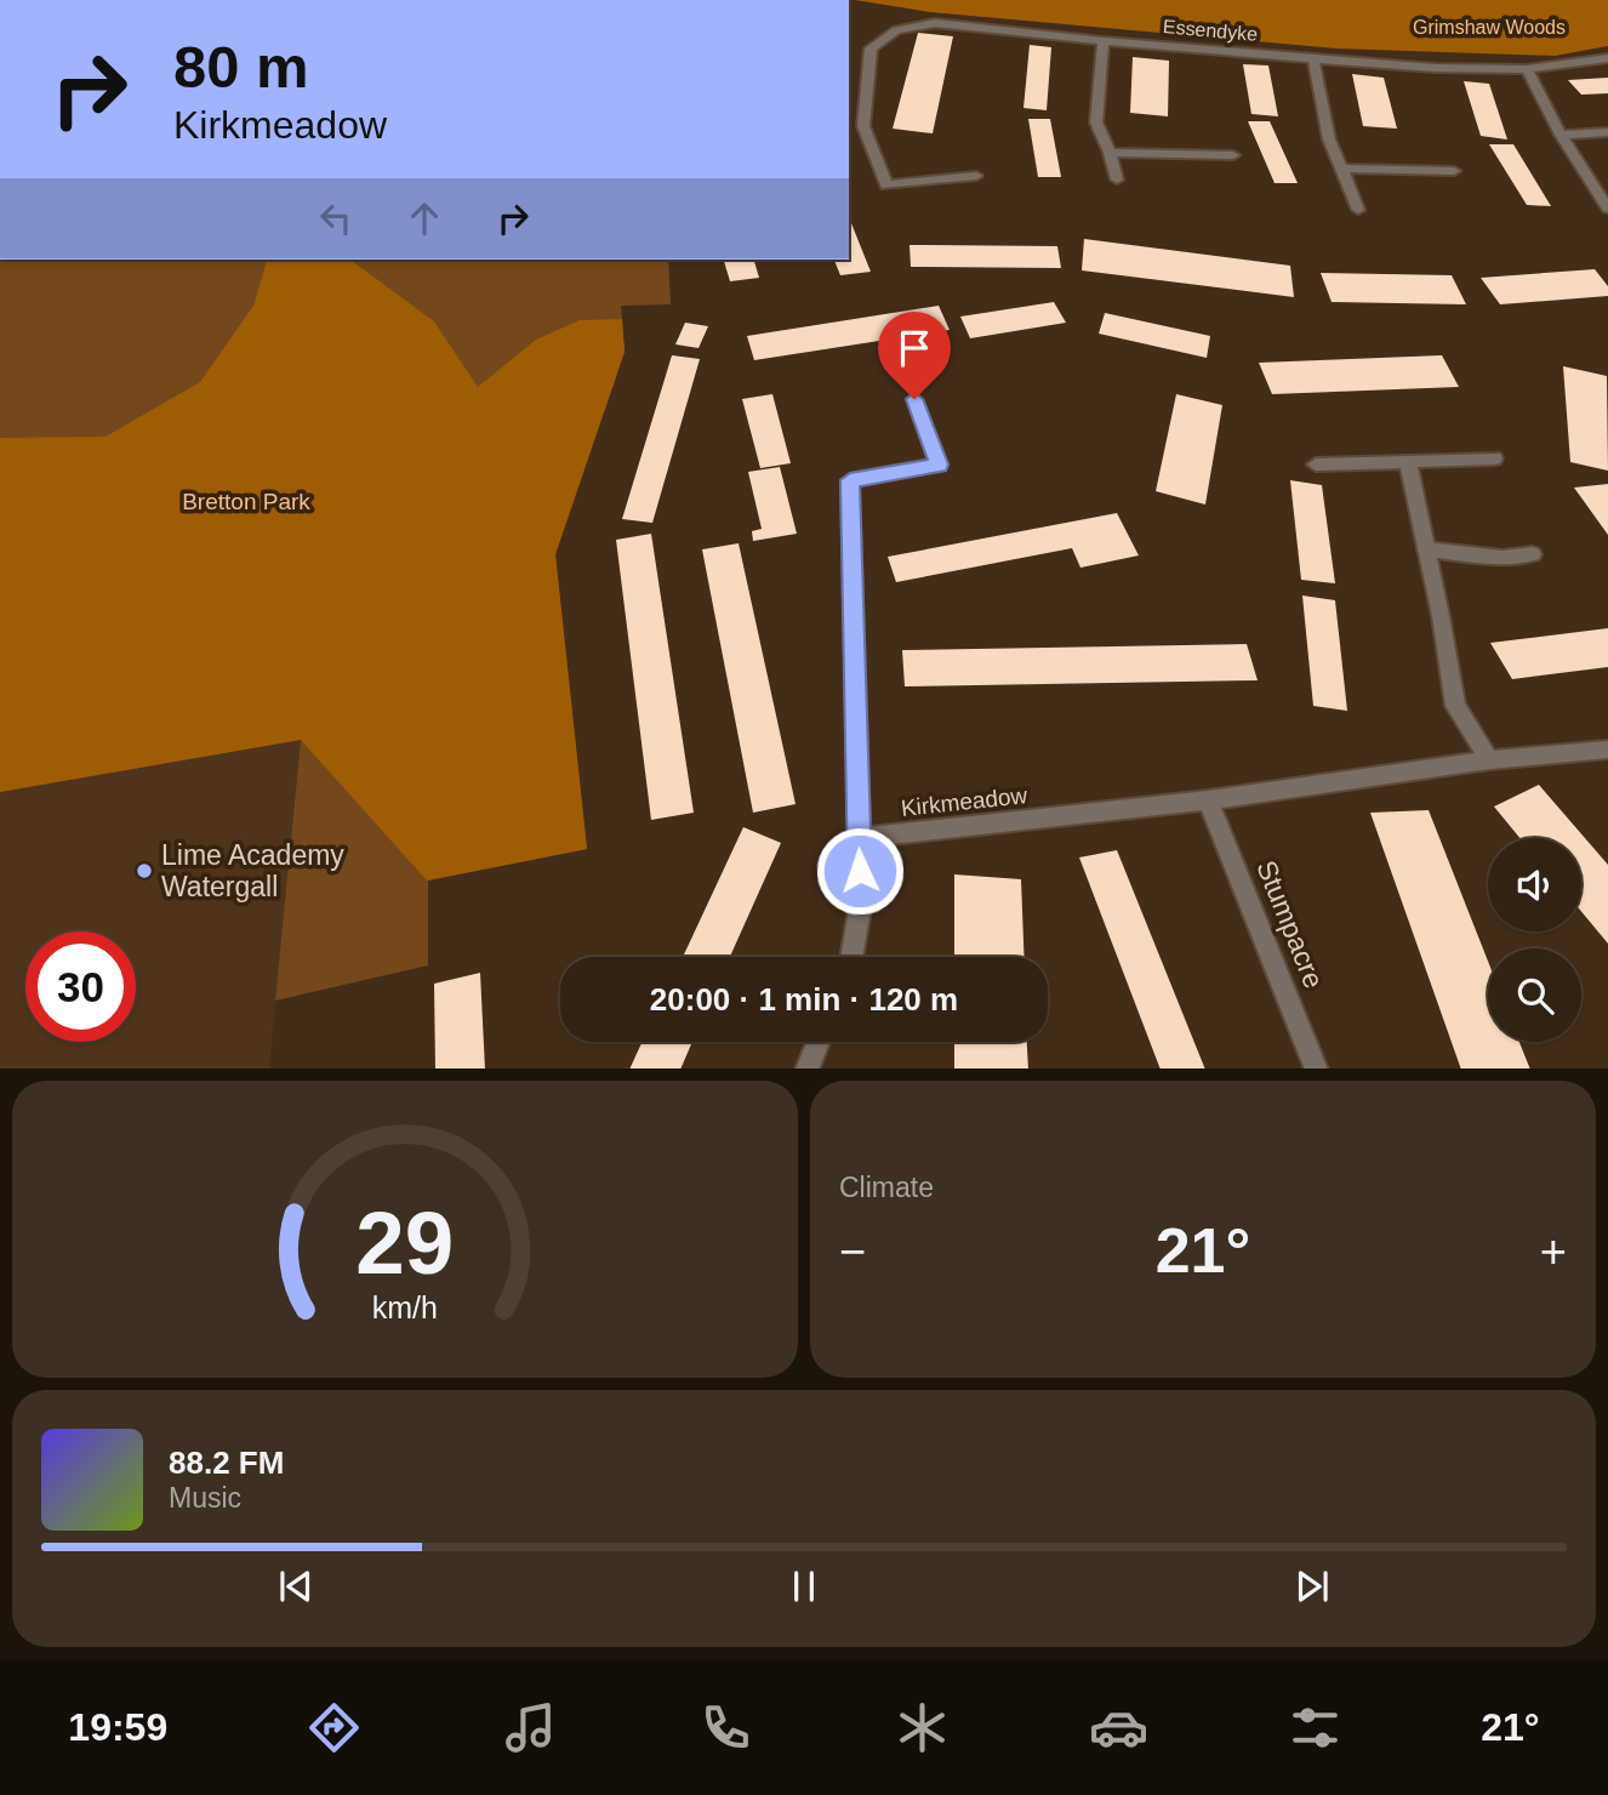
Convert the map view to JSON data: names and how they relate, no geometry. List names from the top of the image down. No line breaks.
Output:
{"streets":{"street":["Essendyke","Kirkmeadow","Stumpacre"]},"crossings":[["Kirkmeadow","Stumpacre"]],"parks":["Grimshaw Woods","Bretton Park"],"places":["Lime Academy Watergall"],"page":{"turn":["80 m","Kirkmeadow"],"limit":"30","trip":"20:00 · 1 min · 120 m","tile":"Climate","heat":["−","21°","+"],"song":["88.2 FM","Music"],"tabs":["19:59","21°"],"gauge":["29","km/h"]}}
